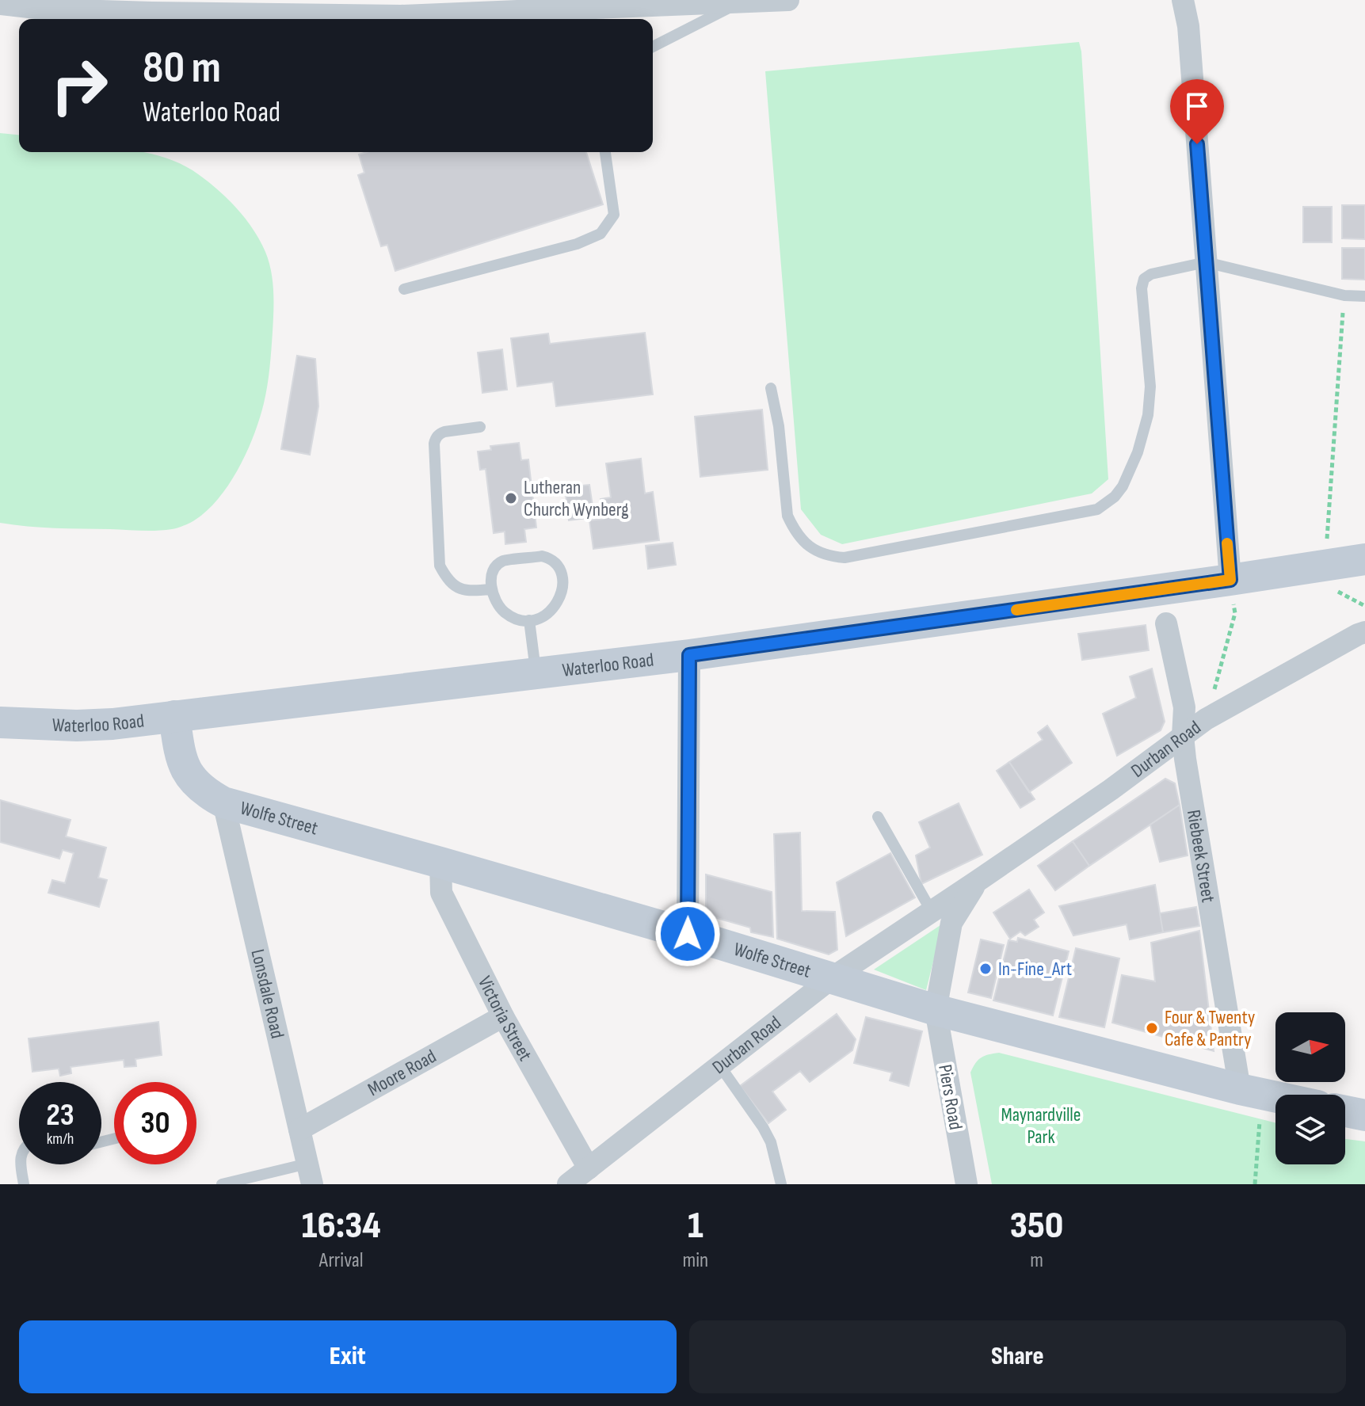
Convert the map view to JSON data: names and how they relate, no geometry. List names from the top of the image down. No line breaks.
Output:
{"streets":{"main road":["Waterloo Road","Wolfe Street"],"street":["Durban Road","Riebeek Street","Lonsdale Road","Victoria Street","Moore Road","Piers Road"]},"crossings":[["Waterloo Road","Wolfe Street"],["Durban Road","Wolfe Street"],["Durban Road","Riebeek Street"],["Durban Road","Victoria Street"],["Durban Road","Piers Road"],["Wolfe Street","Riebeek Street"],["Wolfe Street","Lonsdale Road"],["Wolfe Street","Victoria Street"],["Wolfe Street","Piers Road"],["Lonsdale Road","Moore Road"],["Victoria Street","Moore Road"]],"parks":["Maynardville Park"],"places":["Lutheran Church Wynberg","In-Fine_Art","Four & Twenty Cafe & Pantry"],"north":"right","page":{"turn":["80 m","Waterloo Road"],"speed":"23 km/h","limit":"30","eta":["16:34","Arrival","1","min","350","m"],"buttons":["Exit","Share"]}}
